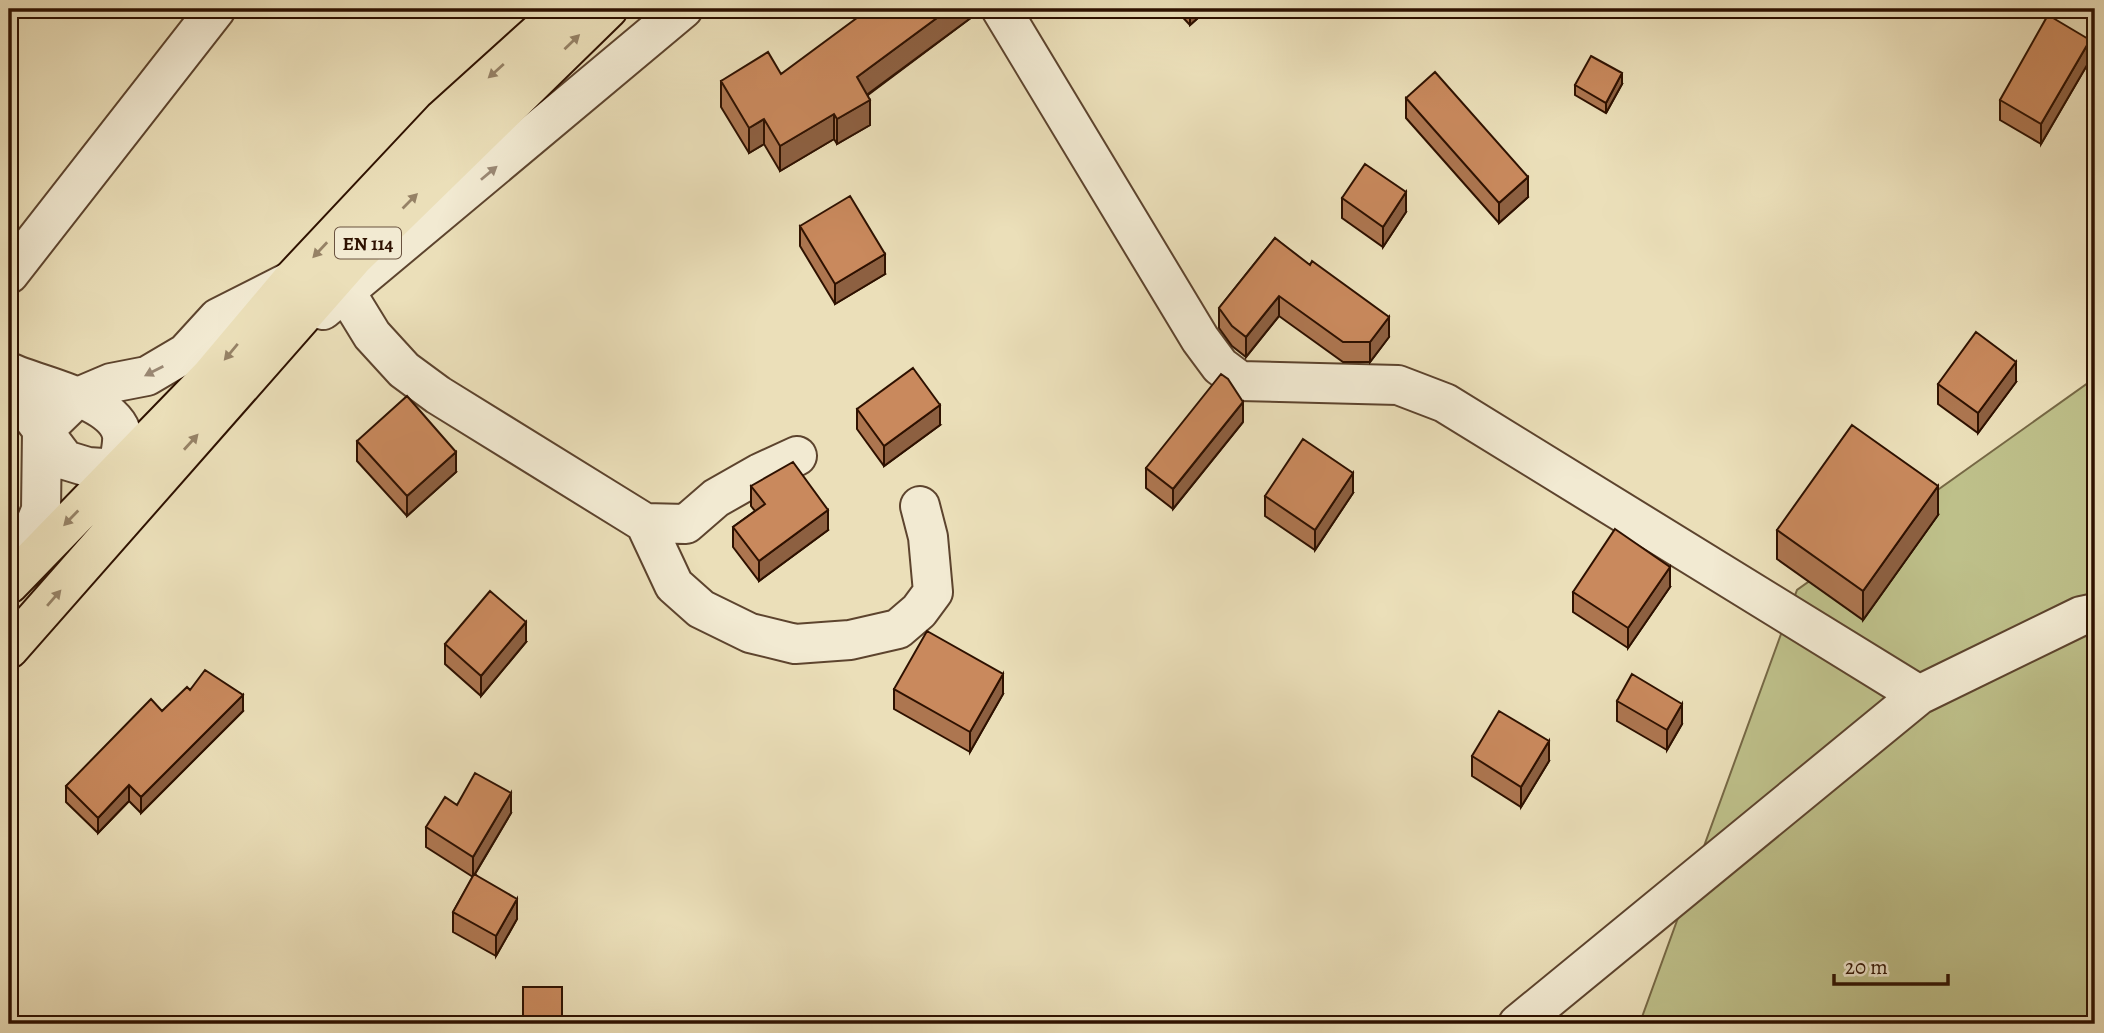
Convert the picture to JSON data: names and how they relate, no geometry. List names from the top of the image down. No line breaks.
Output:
{"streets":{"main road":["EN 114"]},"scale_bar":"20 m"}
